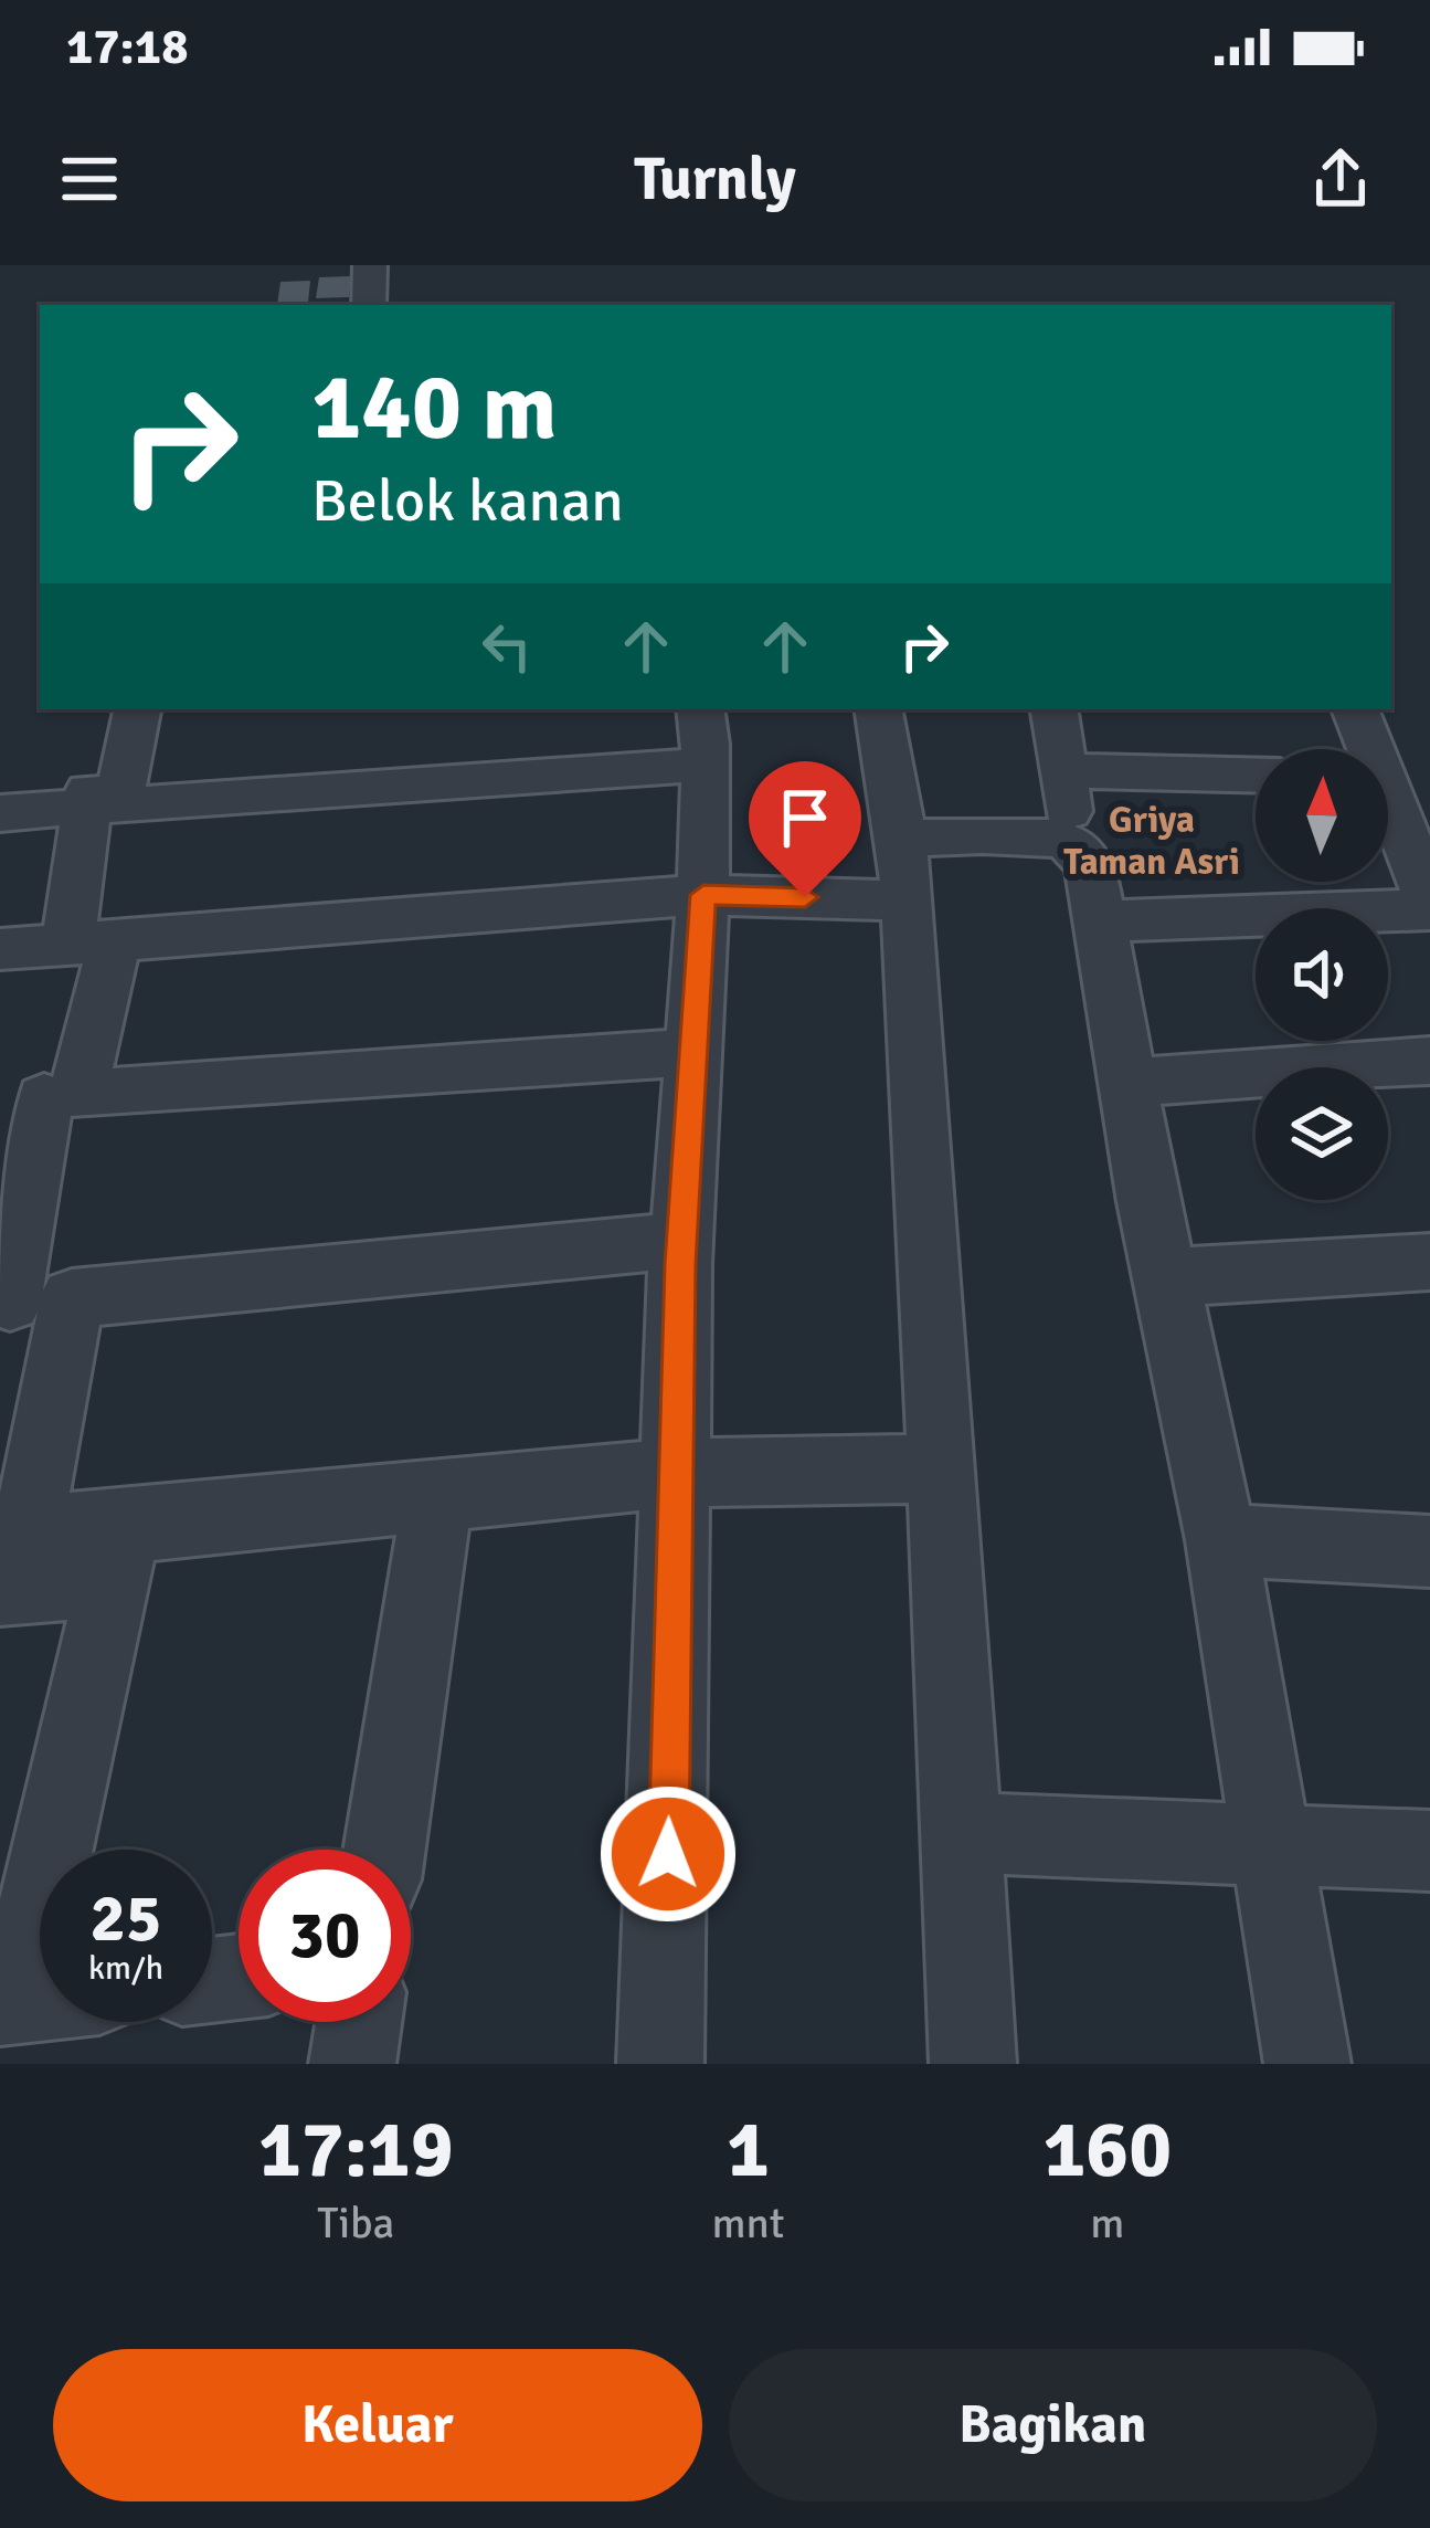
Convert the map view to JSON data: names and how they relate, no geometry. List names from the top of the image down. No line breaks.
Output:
{"districts":["Griya Taman Asri"],"north":"top","page":{"status":"17:18","header":"Turnly","turn":["140 m","Belok kanan"],"speed":"25 km/h","limit":"30","eta":["17:19","Tiba","1","mnt","160","m"],"buttons":["Keluar","Bagikan"]}}
